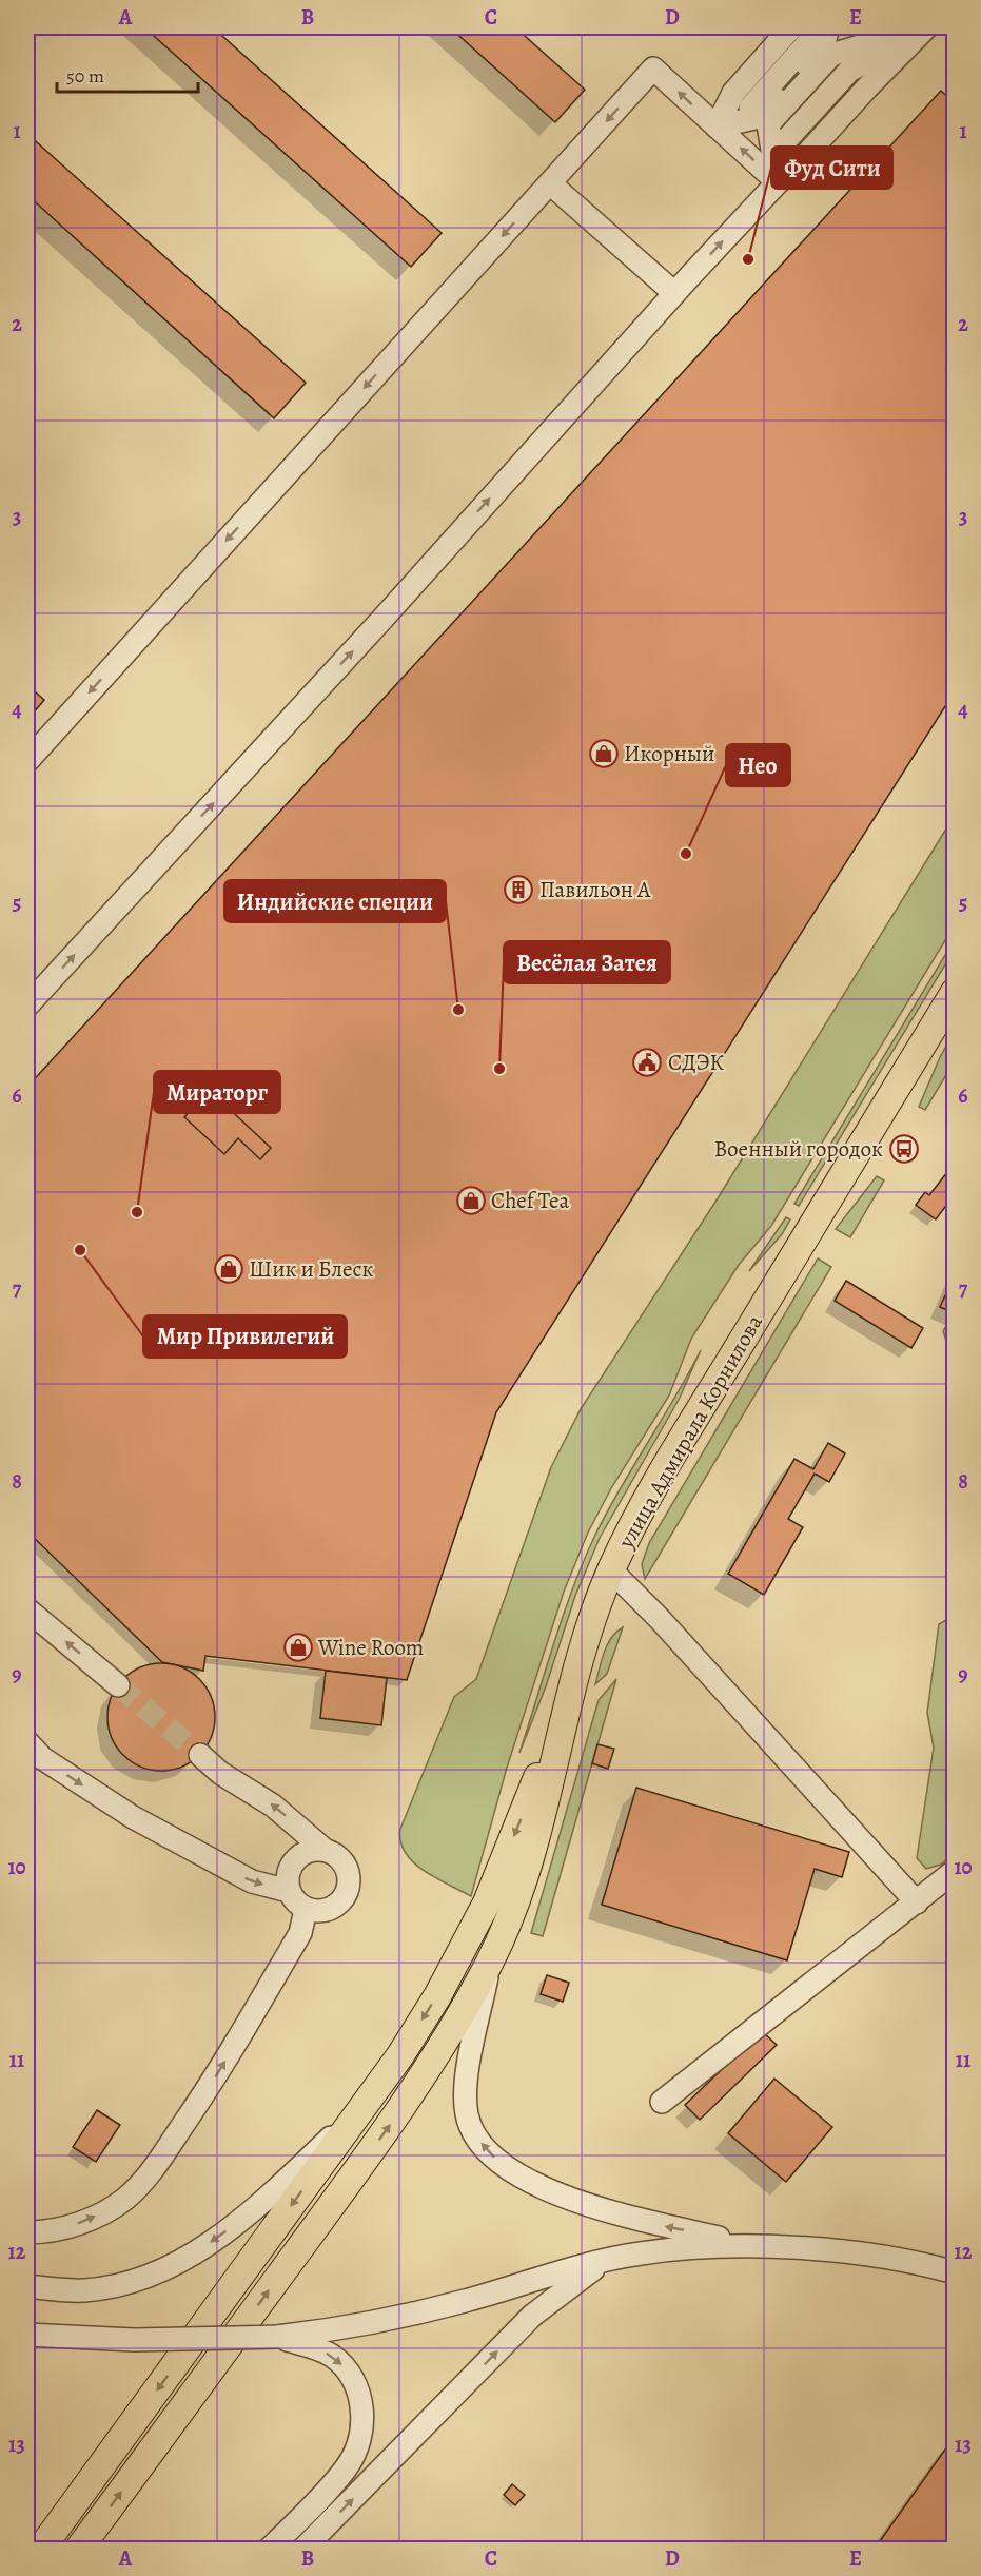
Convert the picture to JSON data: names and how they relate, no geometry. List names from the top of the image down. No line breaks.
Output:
{"streets":{"main road":["улица Адмирала Корнилова"]},"places":{"other":["Фуд Сити","Нео","Индийские специи","Весёлая Затея","Мираторг","Мир Привилегий"],"shop":["Икорный","Chef Tea","Шик и Блеск","Wine Room"],"building":["Павильон А"],"public building":["СДЭК"],"bus stop":["Военный городок"]},"scale_bar":"50 m","grid":{"columns":["A","B","C","D","E"],"rows":["1","2","3","4","5","6","7","8","9","10","11","12","13"]}}
